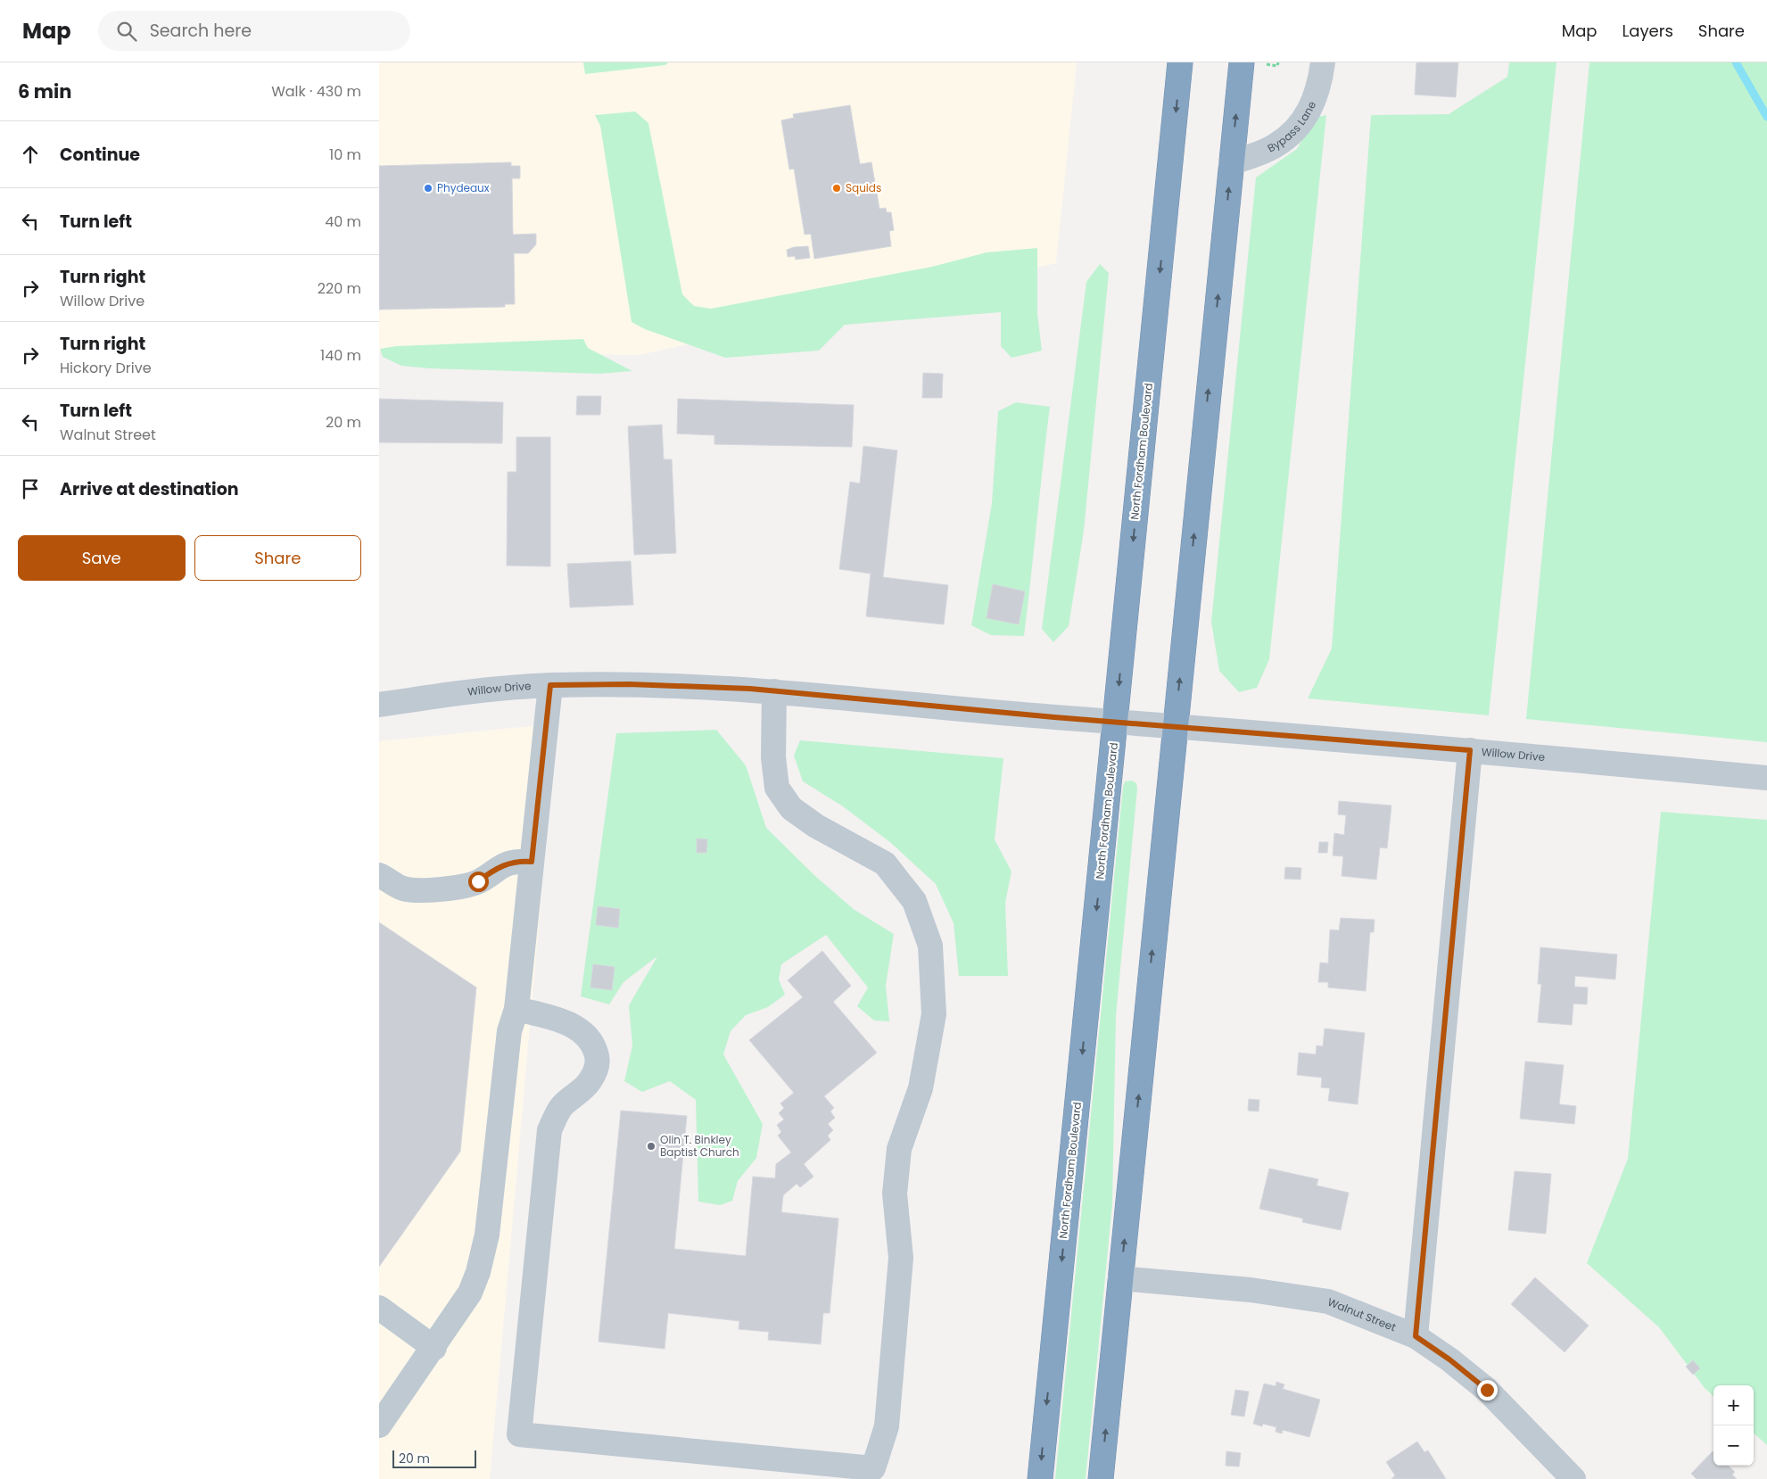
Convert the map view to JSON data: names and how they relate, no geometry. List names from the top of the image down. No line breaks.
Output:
{"streets":{"highway":["North Fordham Boulevard"],"street":["Bypass Lane","Willow Drive","Walnut Street"]},"crossings":[["North Fordham Boulevard","Willow Drive"]],"places":["Phydeaux","Squids","Olin T. Binkley Baptist Church"],"scale_bar":"20 m","page":{"header":"Map","search":"Search here","nav":["Map","Layers","Share"],"heading":["6 min","Walk · 430 m"],"list":[["Continue","10 m"],["Turn left","40 m"],["Turn right","Willow Drive","220 m"],["Turn right","Hickory Drive","140 m"],["Turn left","Walnut Street","20 m"],"Arrive at destination"],"buttons":["Save","Share"],"map_buttons":["+","−"],"scale":"20 m"}}
